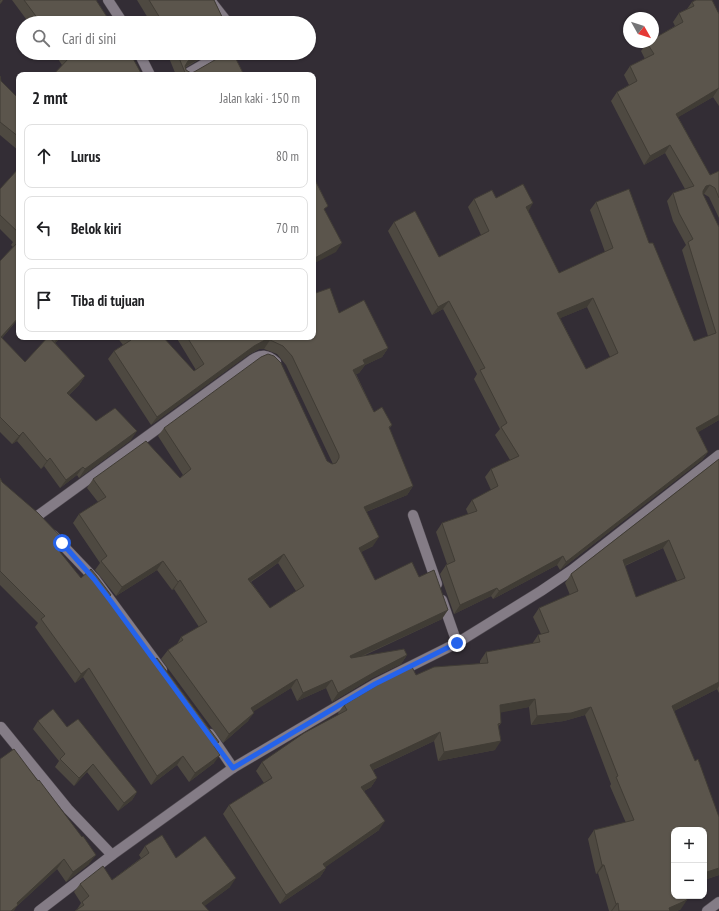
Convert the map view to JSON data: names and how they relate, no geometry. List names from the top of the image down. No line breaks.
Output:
{"north":"bottom right","page":{"search":"Cari di sini","heading":["2 mnt","Jalan kaki · 150 m"],"list":[["Lurus","80 m"],["Belok kiri","70 m"],"Tiba di tujuan"],"map_buttons":["+","−"]}}
